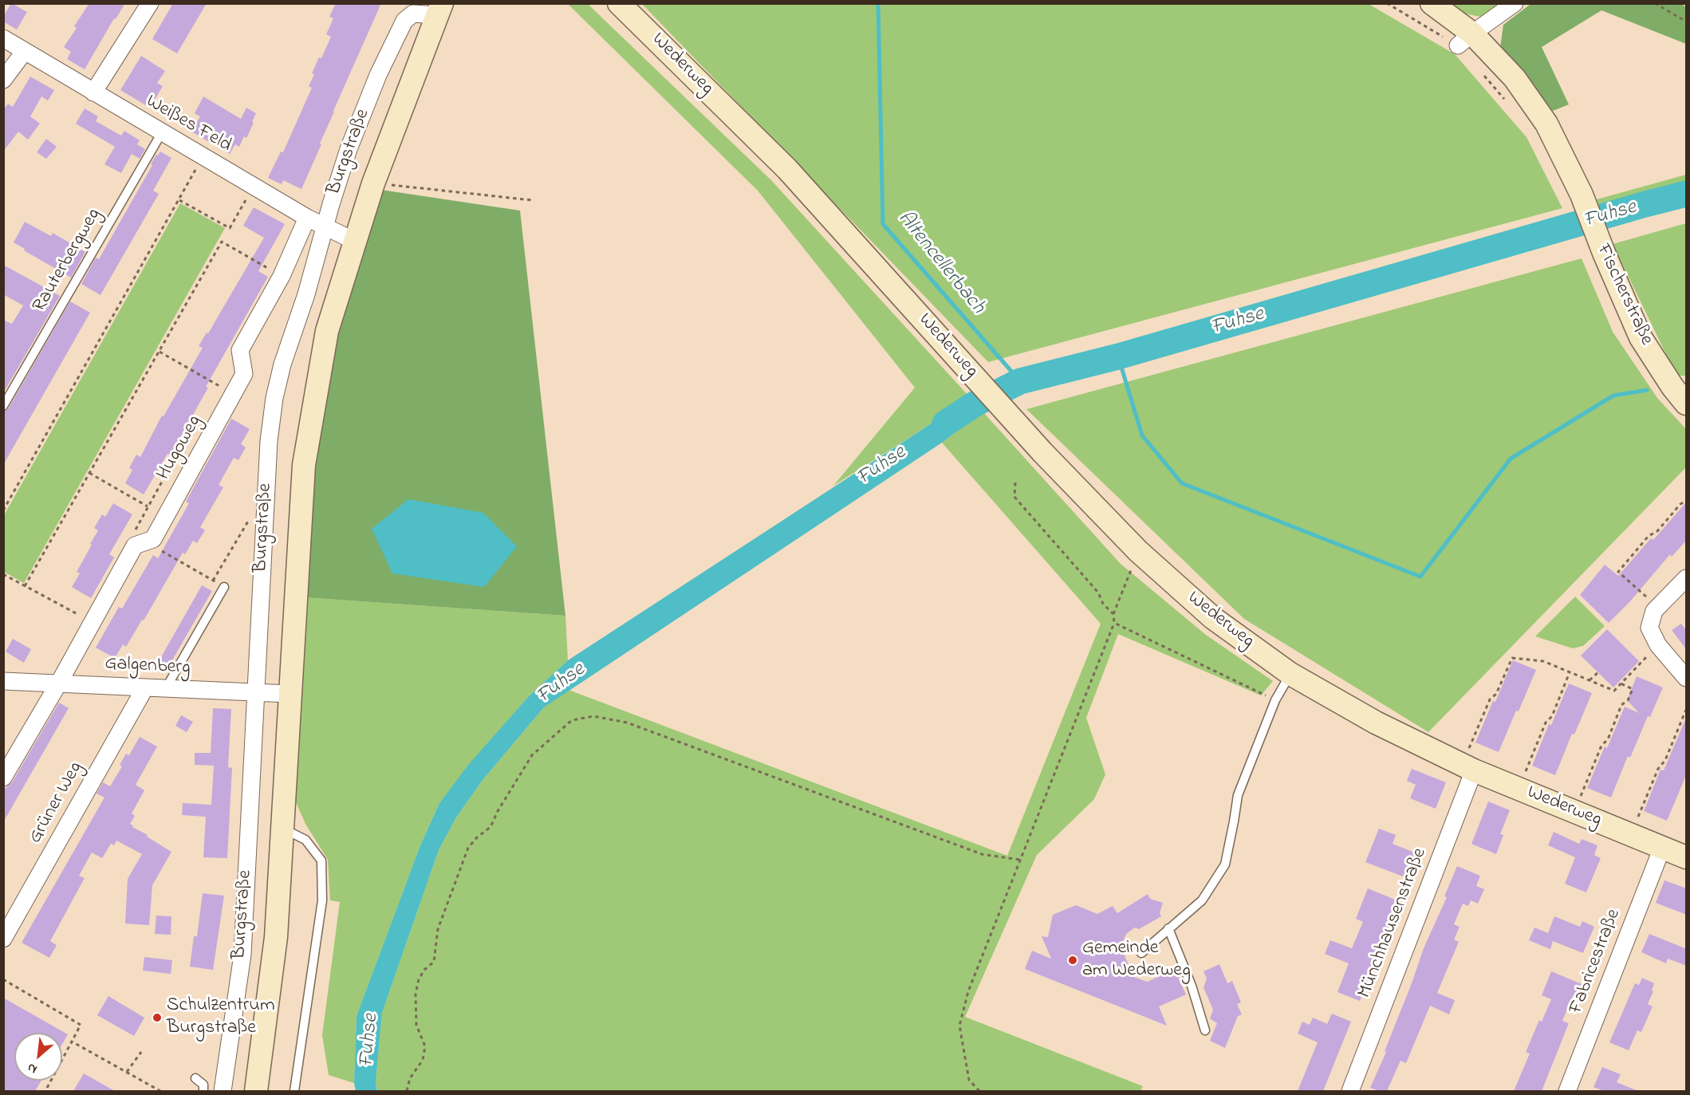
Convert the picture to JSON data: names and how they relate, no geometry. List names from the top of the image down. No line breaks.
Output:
{"streets":{"street":["Wederweg","Weißes Feld","Burgstraße","Fischerstraße","Hugoweg","Galgenberg","Grüner Weg","Münchhausenstraße","Fabricestraße"],"lane":["Rauterbergweg"]},"crossings":[["Wederweg","Münchhausenstraße"],["Wederweg","Fabricestraße"],["Weißes Feld","Burgstraße"],["Weißes Feld","Rauterbergweg"],["Weißes Feld","Hugoweg"],["Burgstraße","Galgenberg"],["Galgenberg","Grüner Weg"]],"water":["Fuhse","Altencellerbach"],"places":["Gemeinde am Wederweg","Schulzentrum Burgstraße"],"north":"bottom left"}
